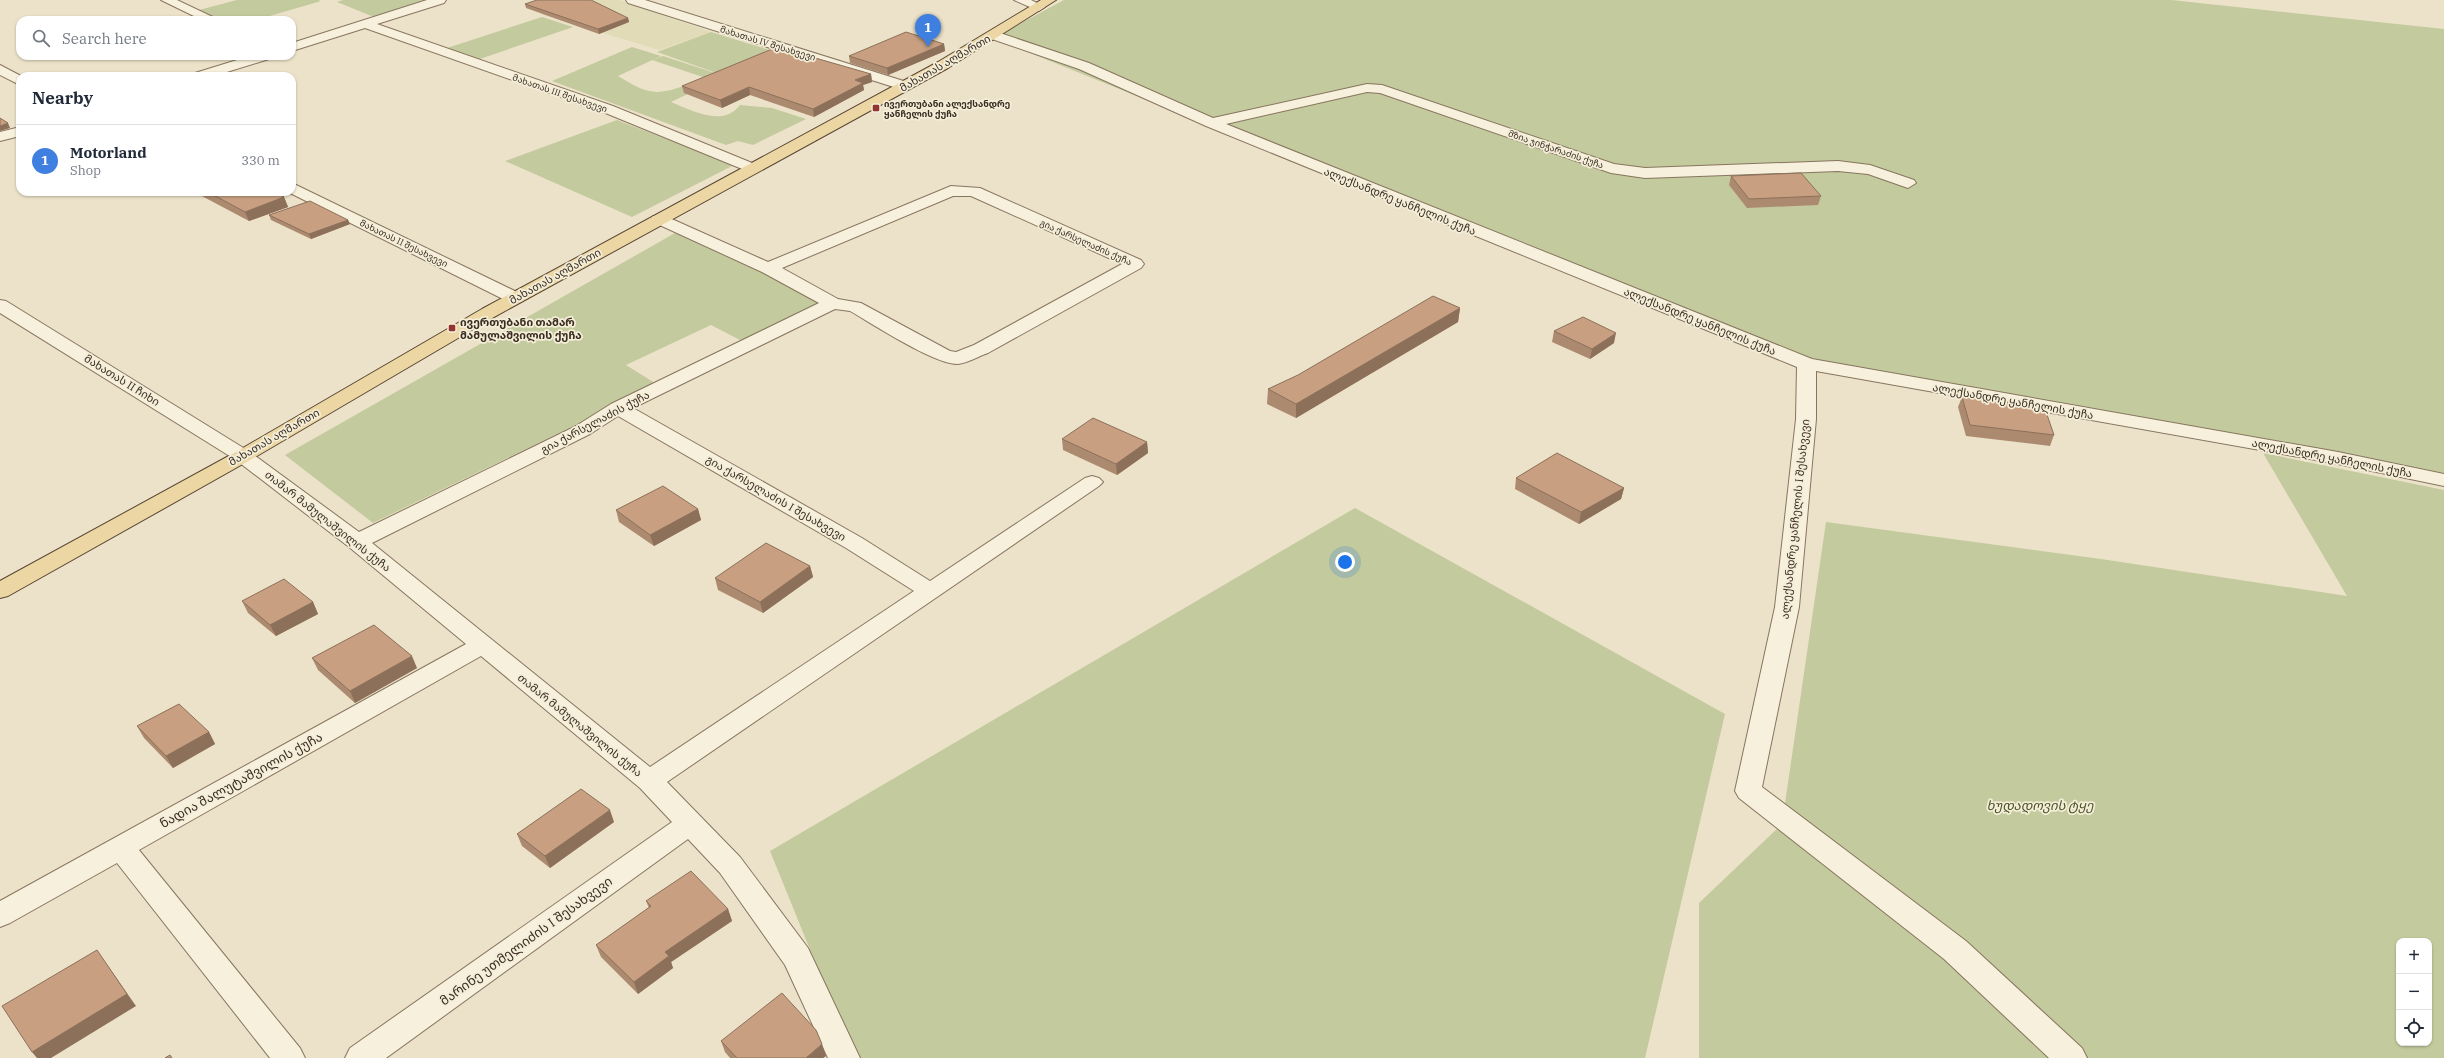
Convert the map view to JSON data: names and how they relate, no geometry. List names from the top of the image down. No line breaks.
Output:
{"streets":{"main road":["მახათას აღმართი"],"street":["მახათას IV შესახვევი","მახათას III შესახვევი","მზია ჯინჭარაძის ქუჩა","ალექსანდრე ყანჩელის ქუჩა","გია ქარსელაძის ქუჩა","მახათას II შესახვევი","მახათას II ჩიხი","გია ქარსელაძის I შესახვევი","ალექსანდრე ყანჩელის I შესახვევი","თამარ მამულაშვილის ქუჩა","ნადია შალუტაშვილის ქუჩა","მარინე უთმელიძის I შესახვევი"]},"crossings":[["მახათას IV შესახვევი","მახათას აღმართი"],["მახათას აღმართი","მახათას III შესახვევი"],["მახათას აღმართი","ალექსანდრე ყანჩელის ქუჩა"],["მახათას აღმართი","გია ქარსელაძის ქუჩა"],["მახათას აღმართი","მახათას II შესახვევი"],["მახათას აღმართი","მახათას II ჩიხი"],["მახათას აღმართი","თამარ მამულაშვილის ქუჩა"],["მზია ჯინჭარაძის ქუჩა","ალექსანდრე ყანჩელის ქუჩა"],["ალექსანდრე ყანჩელის ქუჩა","ალექსანდრე ყანჩელის I შესახვევი"],["გია ქარსელაძის ქუჩა","გია ქარსელაძის I შესახვევი"],["გია ქარსელაძის ქუჩა","თამარ მამულაშვილის ქუჩა"],["მახათას II ჩიხი","თამარ მამულაშვილის ქუჩა"],["თამარ მამულაშვილის ქუჩა","ნადია შალუტაშვილის ქუჩა"],["თამარ მამულაშვილის ქუჩა","მარინე უთმელიძის I შესახვევი"]],"parks":["ხუდადოვის ტყე"],"places":{"transit":["ივერთუბანი ალექსანდრე ყანჩელის ქუჩა","ივერთუბანი თამარ მამულაშვილის ქუჩა"]},"page":{"pins":"1","search":"Search here","heading":"Nearby","list":[{"mark":"1","name":"Motorland","note":"Shop","value":"330 m"}],"map_buttons":["+","−"]}}
